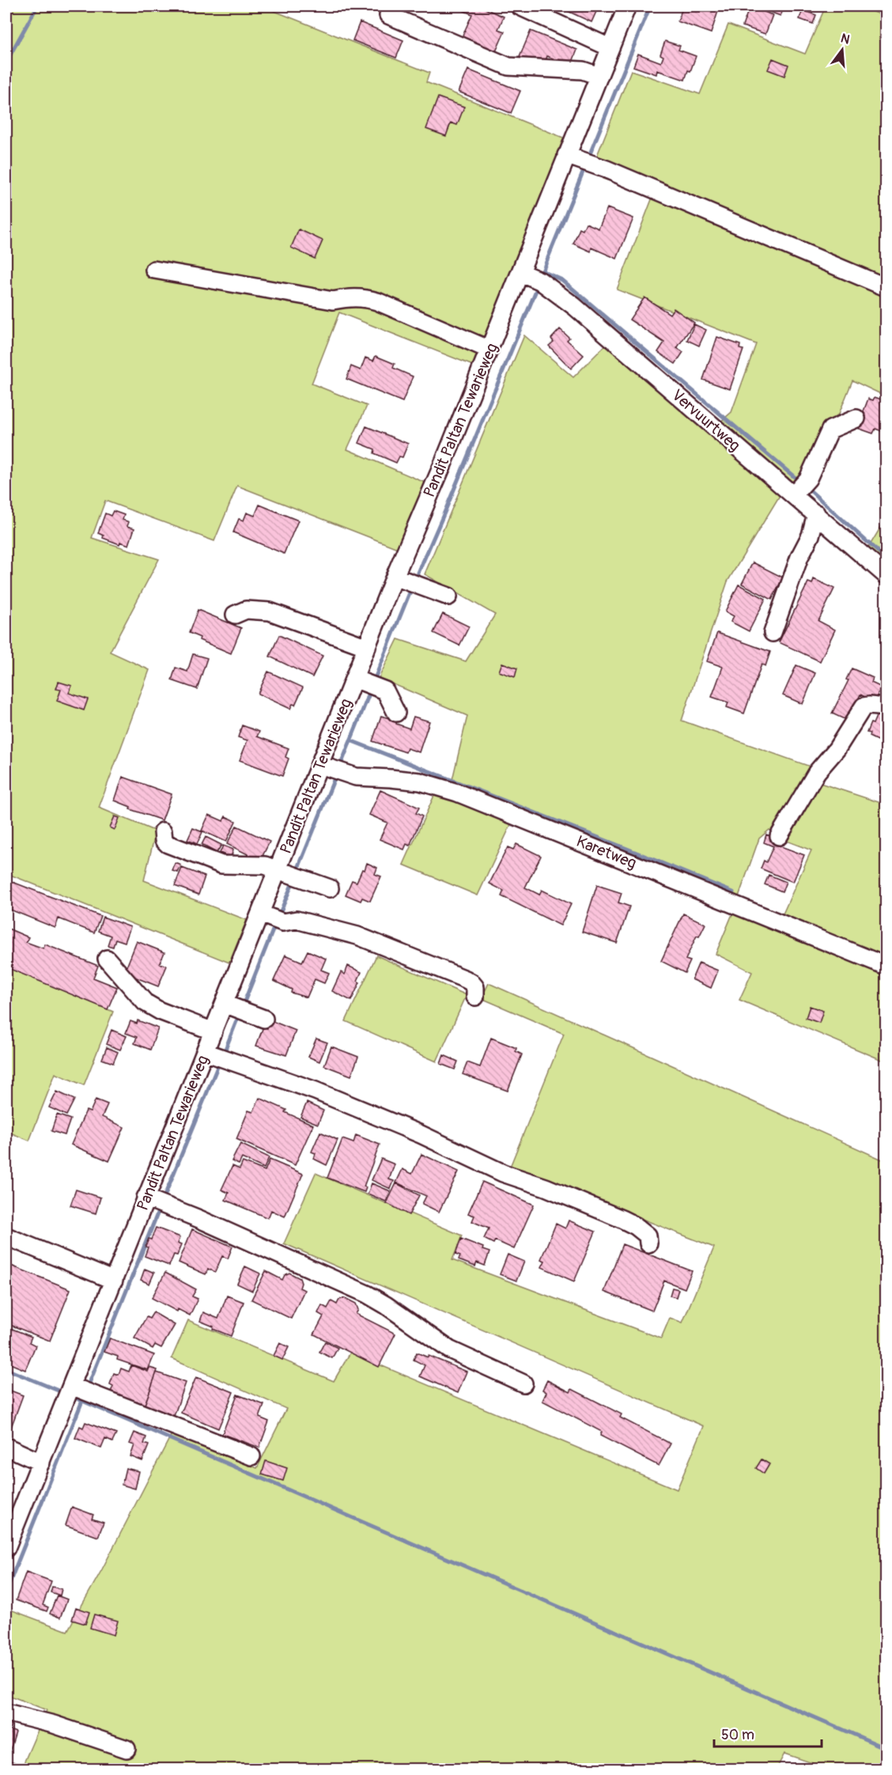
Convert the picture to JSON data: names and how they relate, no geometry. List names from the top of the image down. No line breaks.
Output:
{"streets":{"street":["Pandit Paltan Tewarieweg","Vervuurtweg","Karetweg"]},"crossings":[["Pandit Paltan Tewarieweg","Vervuurtweg"],["Pandit Paltan Tewarieweg","Karetweg"]],"scale_bar":"50 m","north":"top"}
